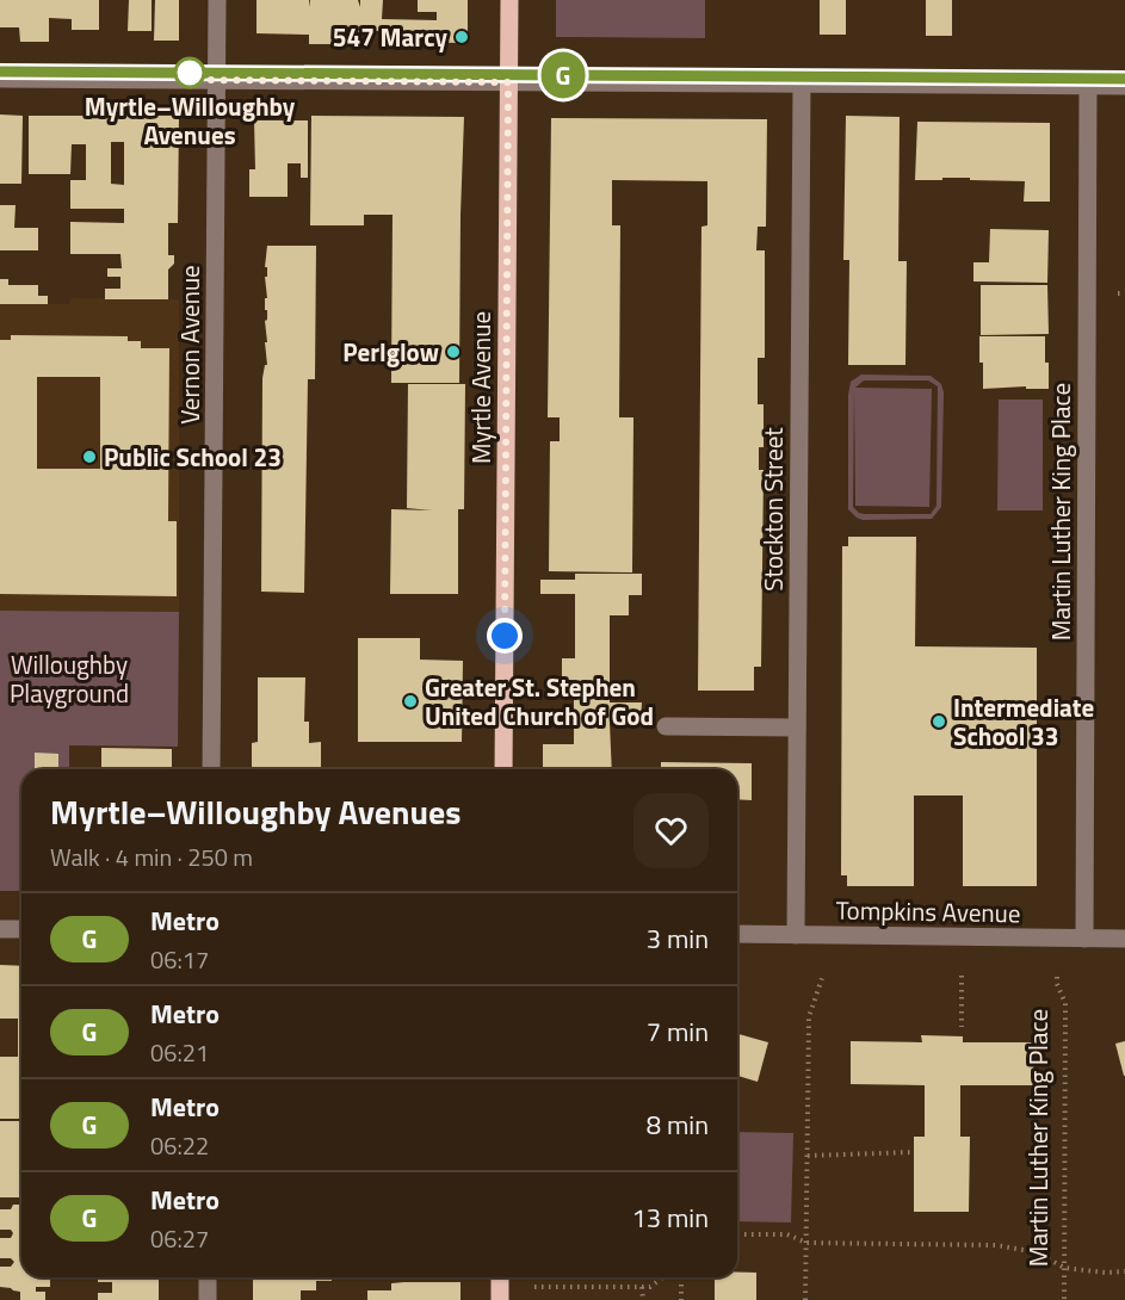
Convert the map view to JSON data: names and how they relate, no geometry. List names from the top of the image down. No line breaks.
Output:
{"streets":{"main road":["Myrtle Avenue"],"street":["Vernon Avenue","Stockton Street","Martin Luther King Place","Tompkins Avenue"]},"crossings":[["Stockton Street","Tompkins Avenue"],["Martin Luther King Place","Tompkins Avenue"]],"parks":["Willoughby Playground"],"places":["547 Marcy","Myrtle–Willoughby Avenues","Perlglow","Public School 23","Greater St. Stephen United Church of God","Intermediate School 33"],"lines":["metro line G"],"page":{"on_map":"G","heading":["Myrtle–Willoughby Avenues","Walk · 4 min · 250 m"],"list":[{"mark":"G","name":"Metro","note":"06:17","value":"3 min"},{"mark":"G","name":"Metro","note":"06:21","value":"7 min"},{"mark":"G","name":"Metro","note":"06:22","value":"8 min"},{"mark":"G","name":"Metro","note":"06:27","value":"13 min"}]}}
